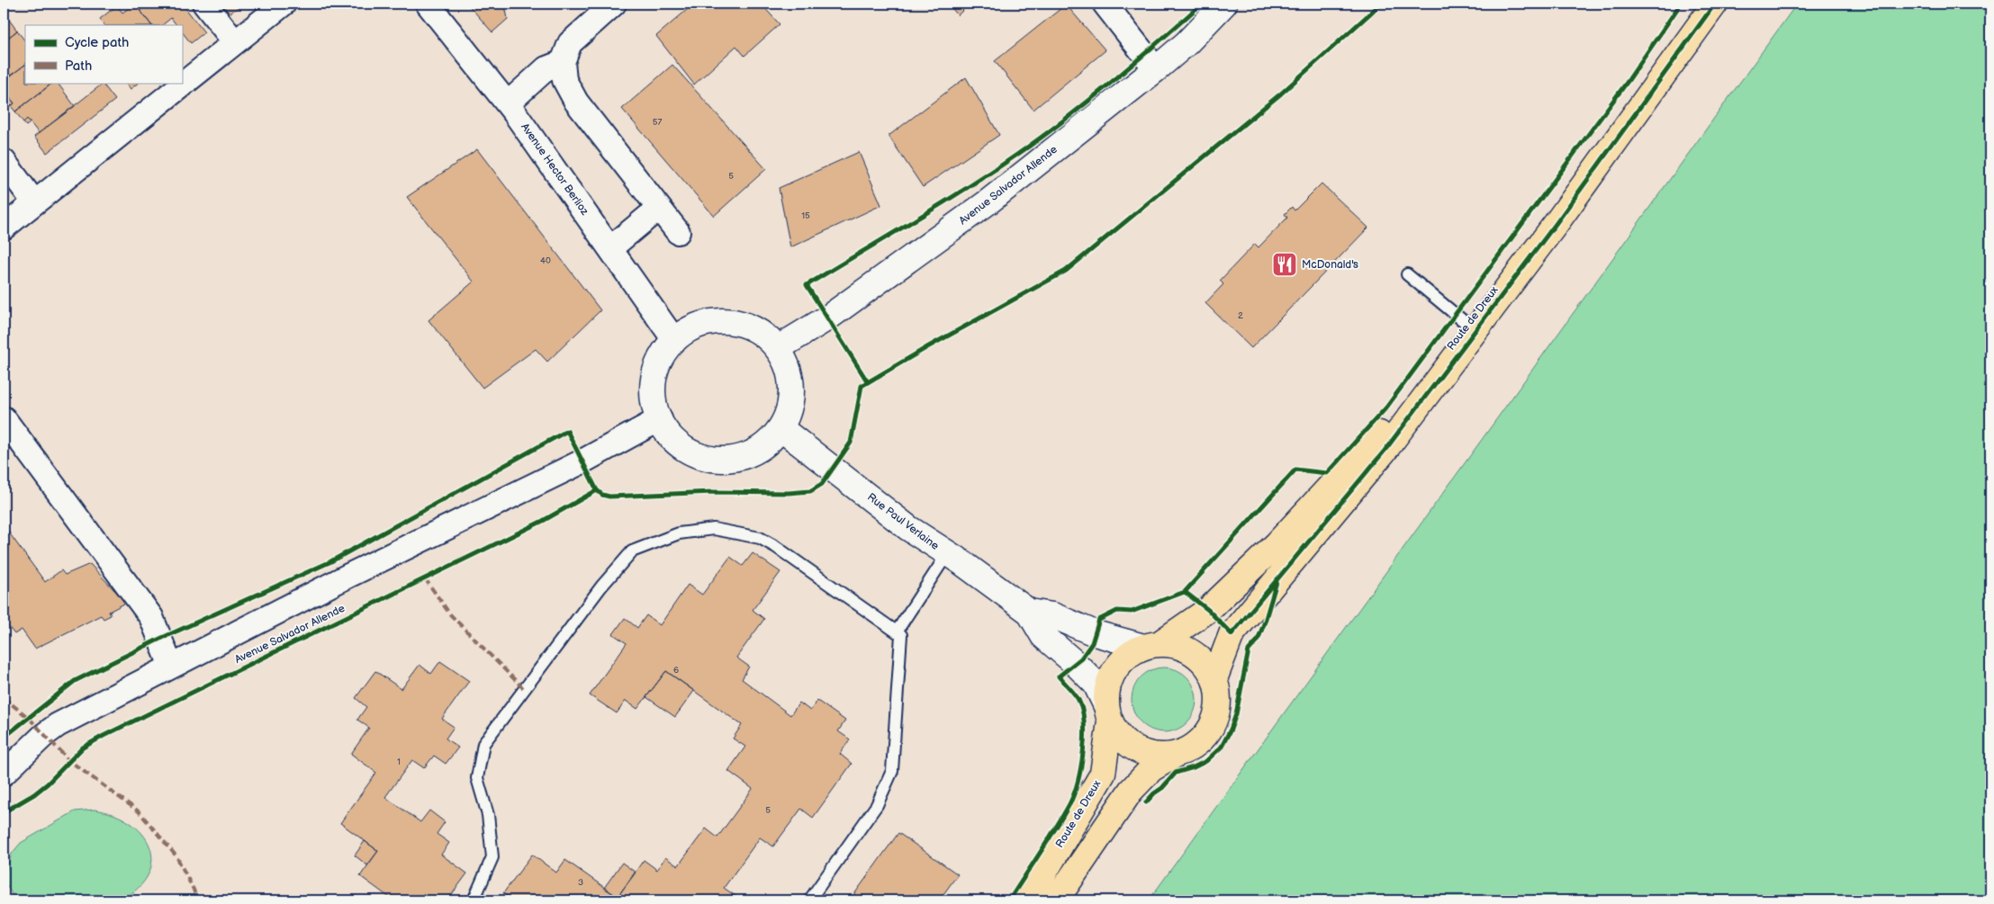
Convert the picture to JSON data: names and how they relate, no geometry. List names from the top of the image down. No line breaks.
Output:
{"streets":{"main road":["Route de Dreux"],"street":["Avenue Hector Berlioz","Avenue Salvador Allende","Rue Paul Verlaine"]},"crossings":[["Avenue Hector Berlioz","Avenue Salvador Allende"],["Avenue Hector Berlioz","Rue Paul Verlaine"],["Avenue Salvador Allende","Rue Paul Verlaine"],["Route de Dreux","Rue Paul Verlaine"]],"places":{"restaurant":["McDonald's"]},"house_numbers":["57","5","15","40","2","6","1","5","3"],"legend":["Cycle path","Path"]}
